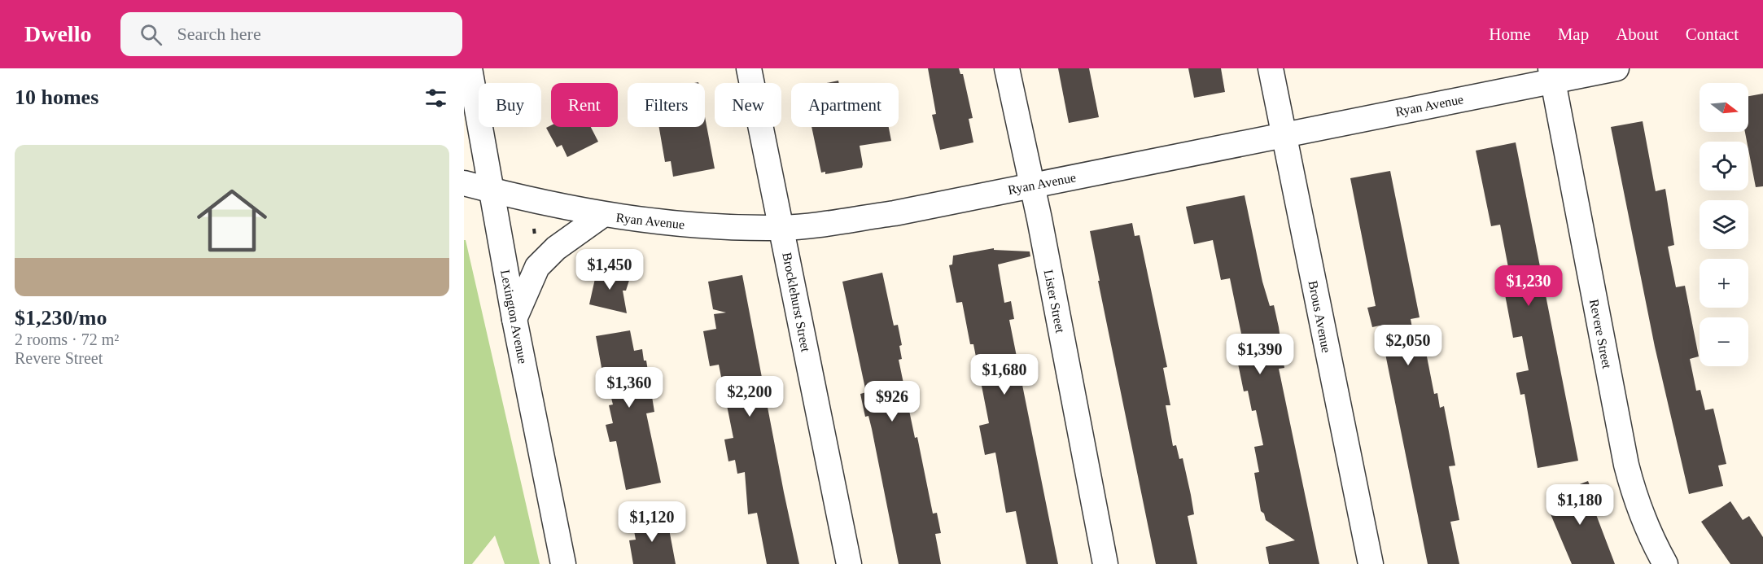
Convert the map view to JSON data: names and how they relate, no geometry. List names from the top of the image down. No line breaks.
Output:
{"streets":{"street":["Ryan Avenue","Lister Street","Brocklehurst Street","Lexington Avenue","Brous Avenue","Revere Street"]},"crossings":[["Ryan Avenue","Lister Street"],["Ryan Avenue","Brocklehurst Street"],["Ryan Avenue","Lexington Avenue"],["Ryan Avenue","Brous Avenue"],["Ryan Avenue","Revere Street"]],"north":"right","page":{"header":"Dwello","search":"Search here","nav":["Home","Map","About","Contact"],"heading":"10 homes","map_buttons":["+","−"],"chip":["Buy","Rent","Filters","New","Apartment"],"list":[{"name":"$1,230/mo","note":"2 rooms · 72 m² · Revere Street"}],"price":["$1,450","$1,230","$2,050","$1,390","$1,680","$1,360","$2,200","$926","$1,180","$1,120"]}}
